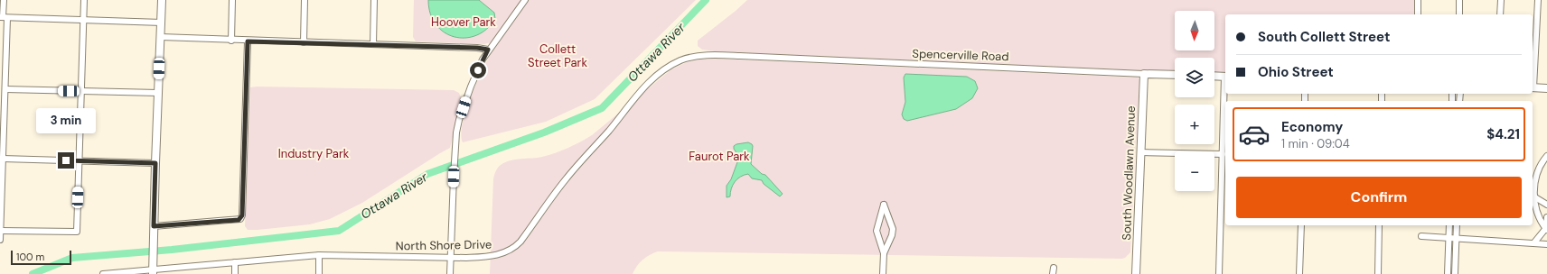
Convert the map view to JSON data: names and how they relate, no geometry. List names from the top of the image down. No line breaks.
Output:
{"streets":{"main road":["Spencerville Road","South Woodlawn Avenue"],"street":["North Shore Drive"]},"crossings":[["Spencerville Road","South Woodlawn Avenue"],["Spencerville Road","North Shore Drive"]],"water":["Ottawa River"],"parks":["Hoover Park","Collett Street Park","Industry Park","Faurot Park"],"scale_bar":"100 m","north":"bottom","page":{"map_buttons":["+","−"],"banner":["South Collett Street","Ohio Street"],"list":[{"name":"Economy","note":"1 min · 09:04","value":"$4.21"}],"bubble":"3 min","buttons":"Confirm","scale":"100 m"}}
